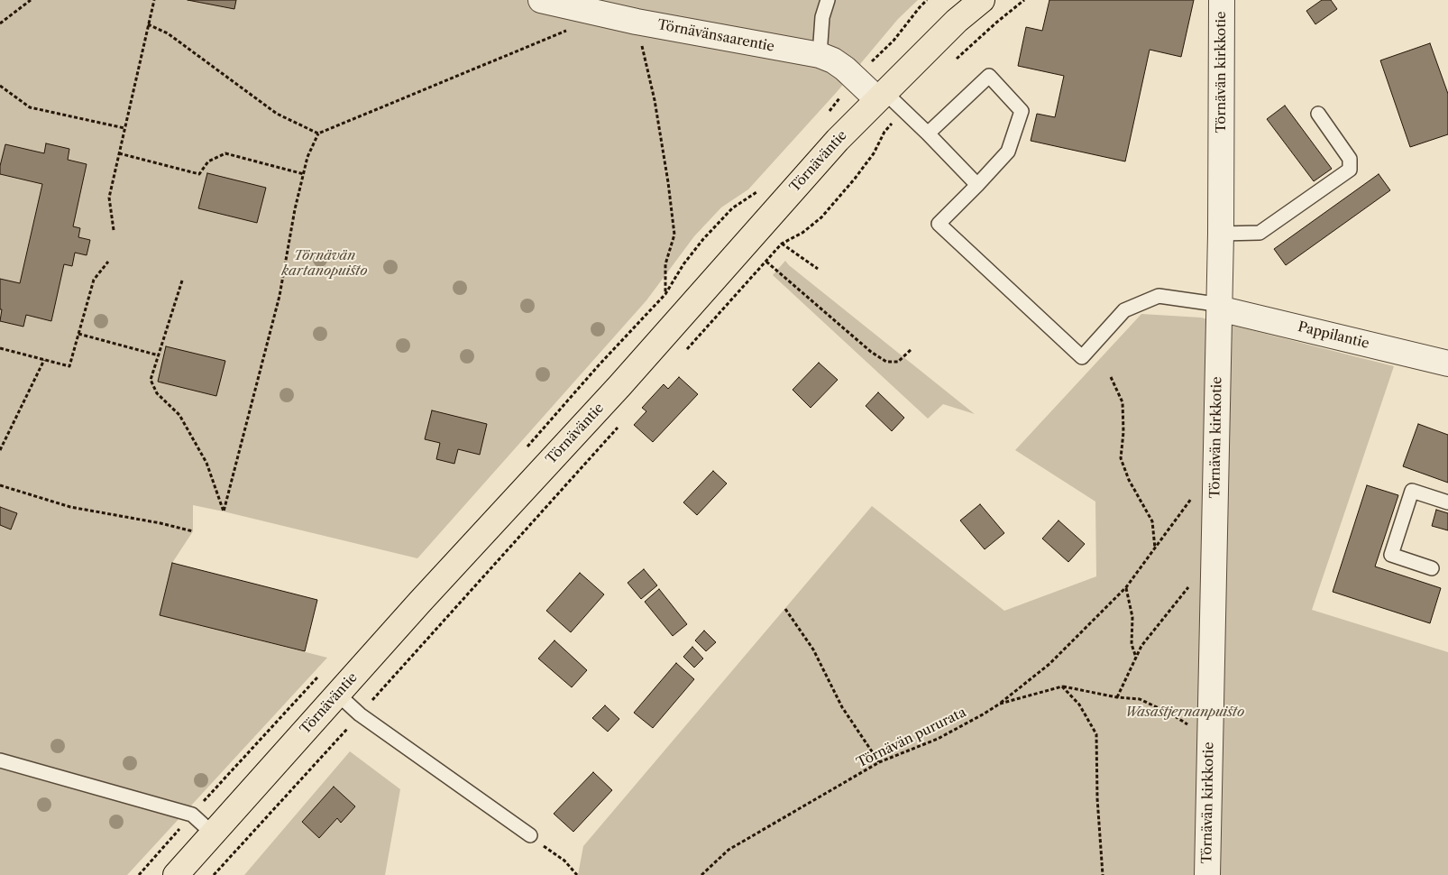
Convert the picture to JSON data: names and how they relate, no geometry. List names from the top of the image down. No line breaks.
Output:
{"streets":{"main road":["Törnäväntie"],"street":["Törnävänsaarentie","Törnävän kirkkotie","Pappilantie"],"path":["Törnävän pururata"]},"crossings":[["Törnävänsaarentie","Törnäväntie"],["Törnävän kirkkotie","Pappilantie"]],"parks":["Törnävän kartanopuisto","Wasastjernanpuisto"]}
